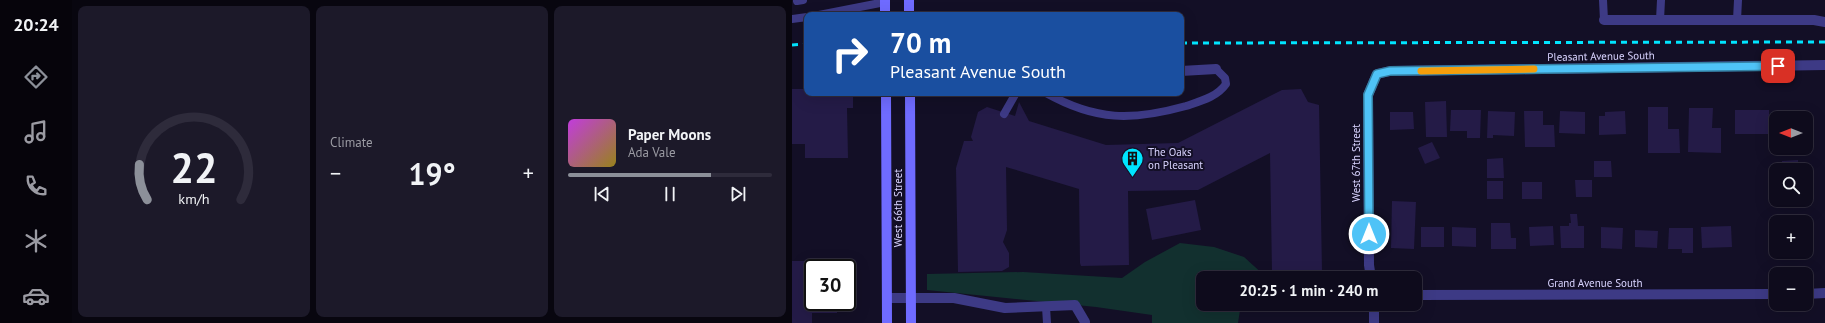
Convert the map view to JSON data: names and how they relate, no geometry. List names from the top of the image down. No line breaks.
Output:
{"streets":{"main road":["West 66th Street"],"street":["Pleasant Avenue South","West 67th Street","Grand Avenue South"]},"crossings":[["Pleasant Avenue South","West 67th Street"]],"places":{"building":["The Oaks on Pleasant"]},"north":"left","page":{"tabs":"20:24","tile":"Climate","turn":["70 m","Pleasant Avenue South"],"map_buttons":["+","−"],"song":["Paper Moons","Ada Vale"],"heat":["−","19°","+"],"limit":"30","trip":"20:25 · 1 min · 240 m","gauge":["22","km/h"]}}
